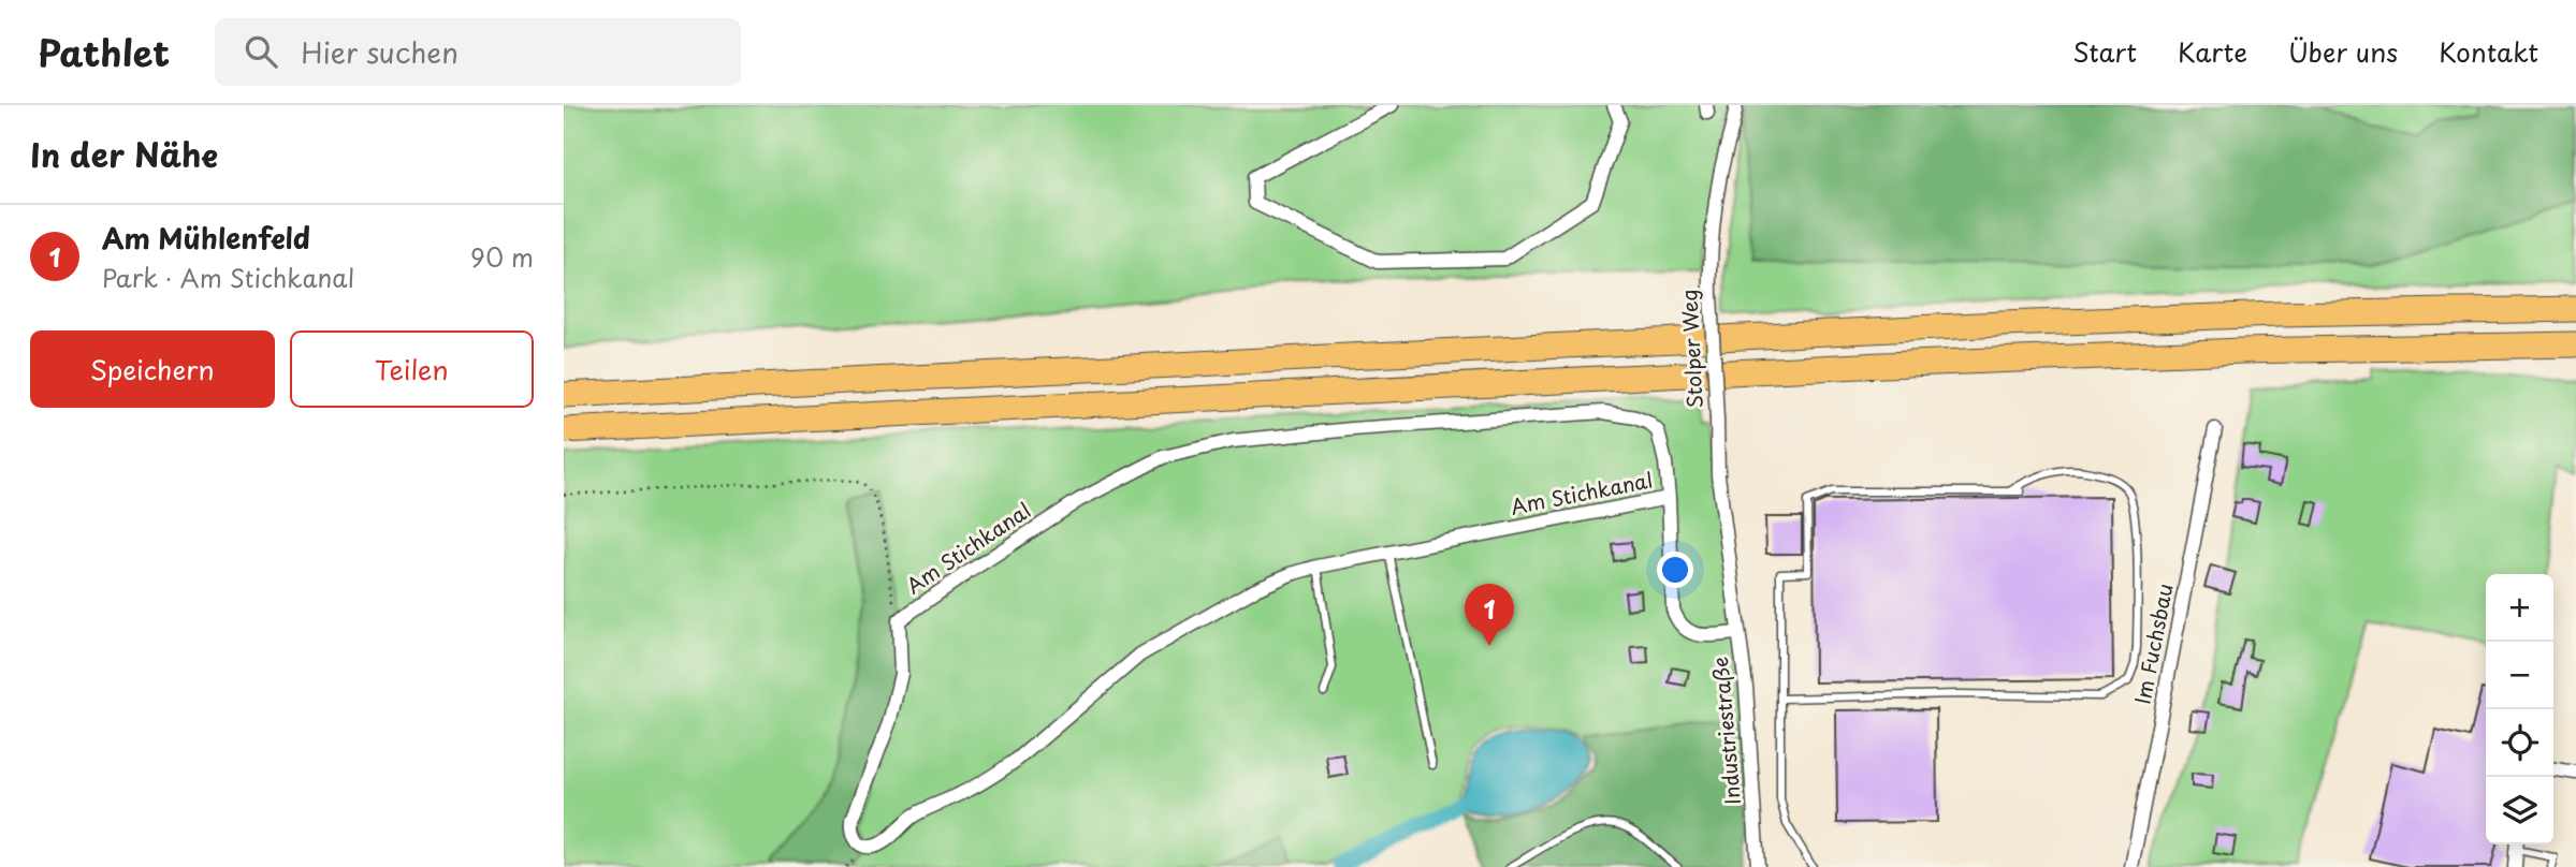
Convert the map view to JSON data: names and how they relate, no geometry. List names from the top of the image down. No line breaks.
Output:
{"streets":{"street":["Stolper Weg","Am Stichkanal","Im Fuchsbau","Industriestraße"]},"crossings":[["Stolper Weg","Industriestraße"],["Am Stichkanal","Industriestraße"]],"page":{"header":"Pathlet","search":"Hier suchen","nav":["Start","Karte","Über uns","Kontakt"],"heading":"In der Nähe","list":[{"mark":"1","name":"Am Mühlenfeld","note":"Park · Am Stichkanal","value":"90 m"}],"buttons":["Speichern","Teilen"],"map_buttons":["+","−"],"pins":"1"}}
